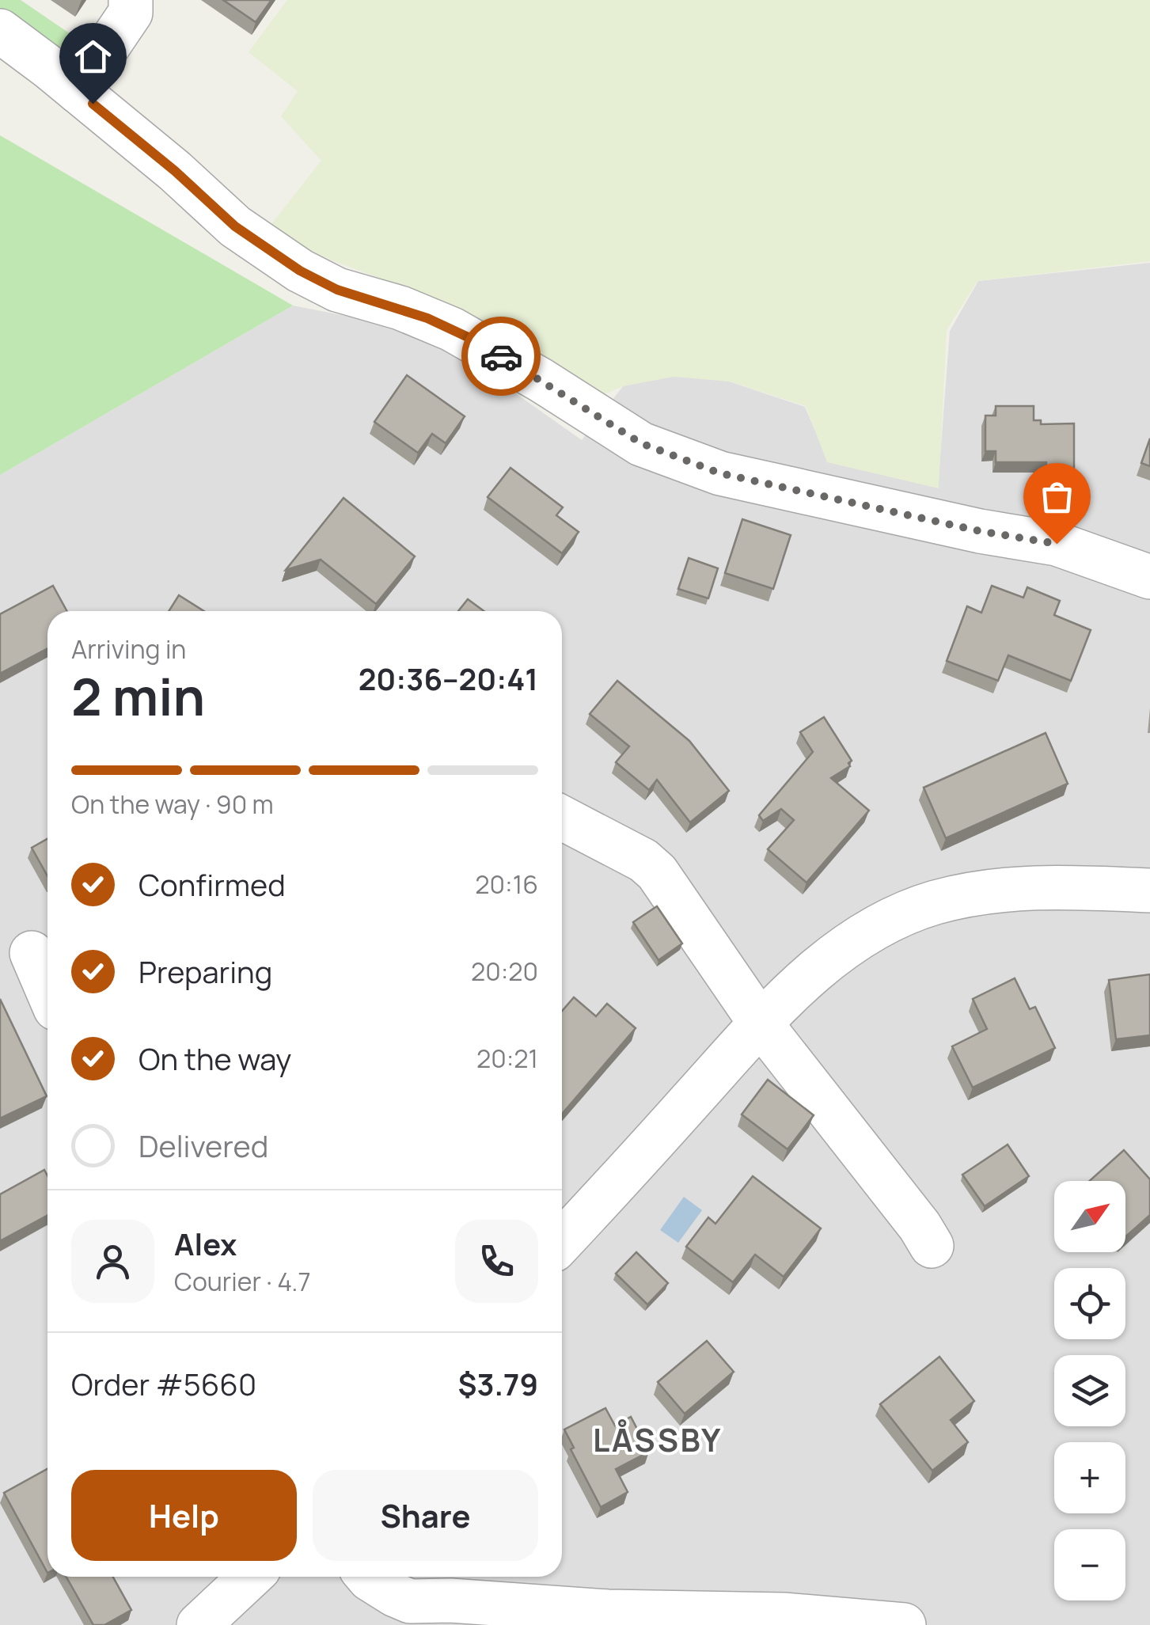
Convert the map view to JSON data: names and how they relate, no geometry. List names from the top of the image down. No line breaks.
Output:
{"districts":["LÅSSBY"],"north":"top right","page":{"heading":["2 min","Arriving in","20:36–20:41"],"panel":["Alex","Courier · 4.7","Order #5660","$3.79"],"bar":"On the way · 90 m","list":[["Confirmed","20:16"],["Preparing","20:20"],["On the way","20:21"],"Delivered"],"map_buttons":["+","−"],"buttons":["Help","Share"]}}
